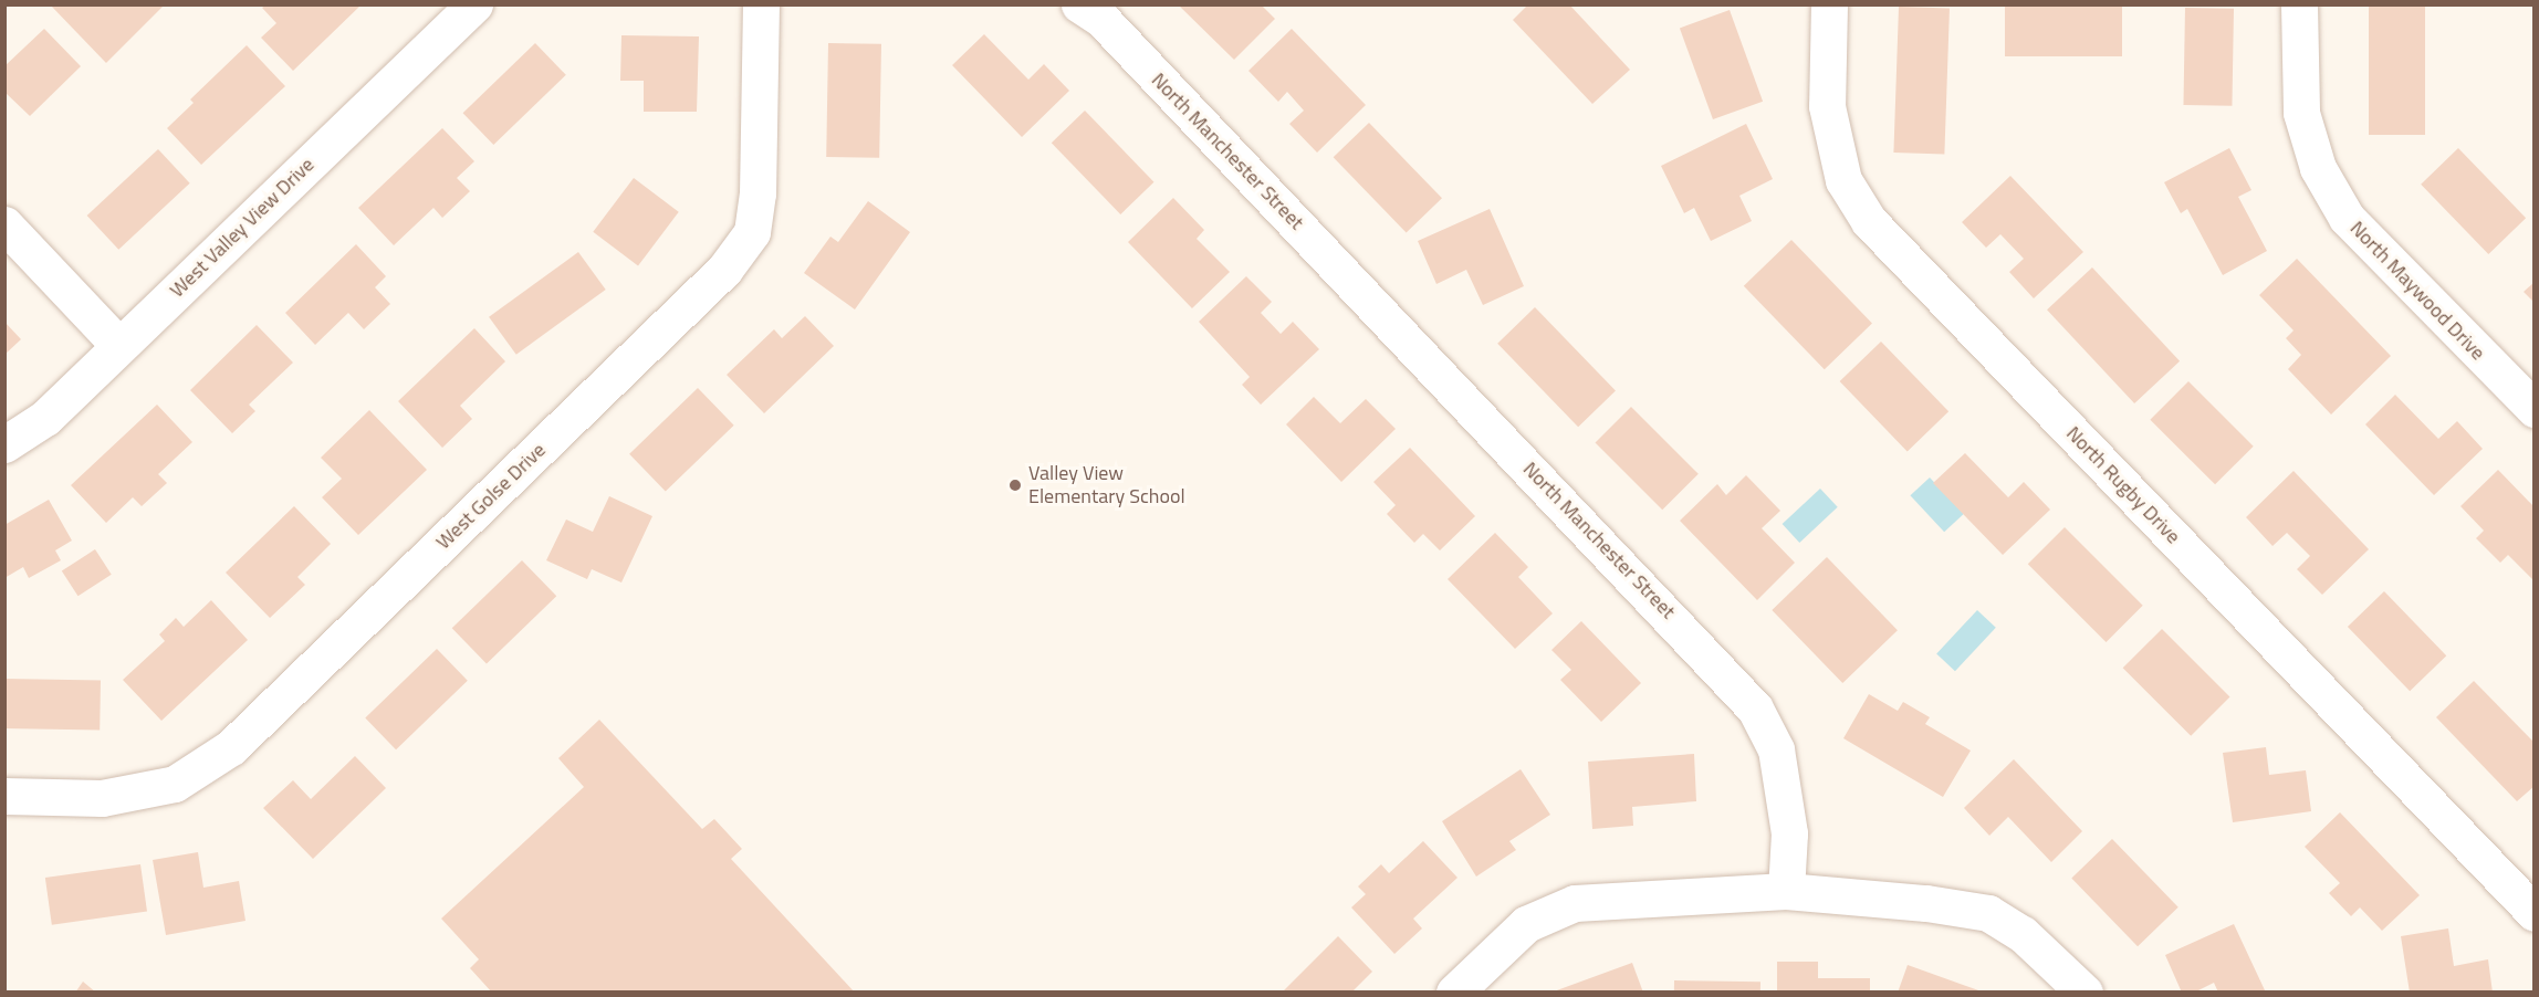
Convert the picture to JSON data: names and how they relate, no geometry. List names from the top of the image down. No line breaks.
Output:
{"streets":{"street":["North Manchester Street","West Valley View Drive","North Maywood Drive","North Rugby Drive","West Golse Drive"]},"places":["Valley View Elementary School"]}
